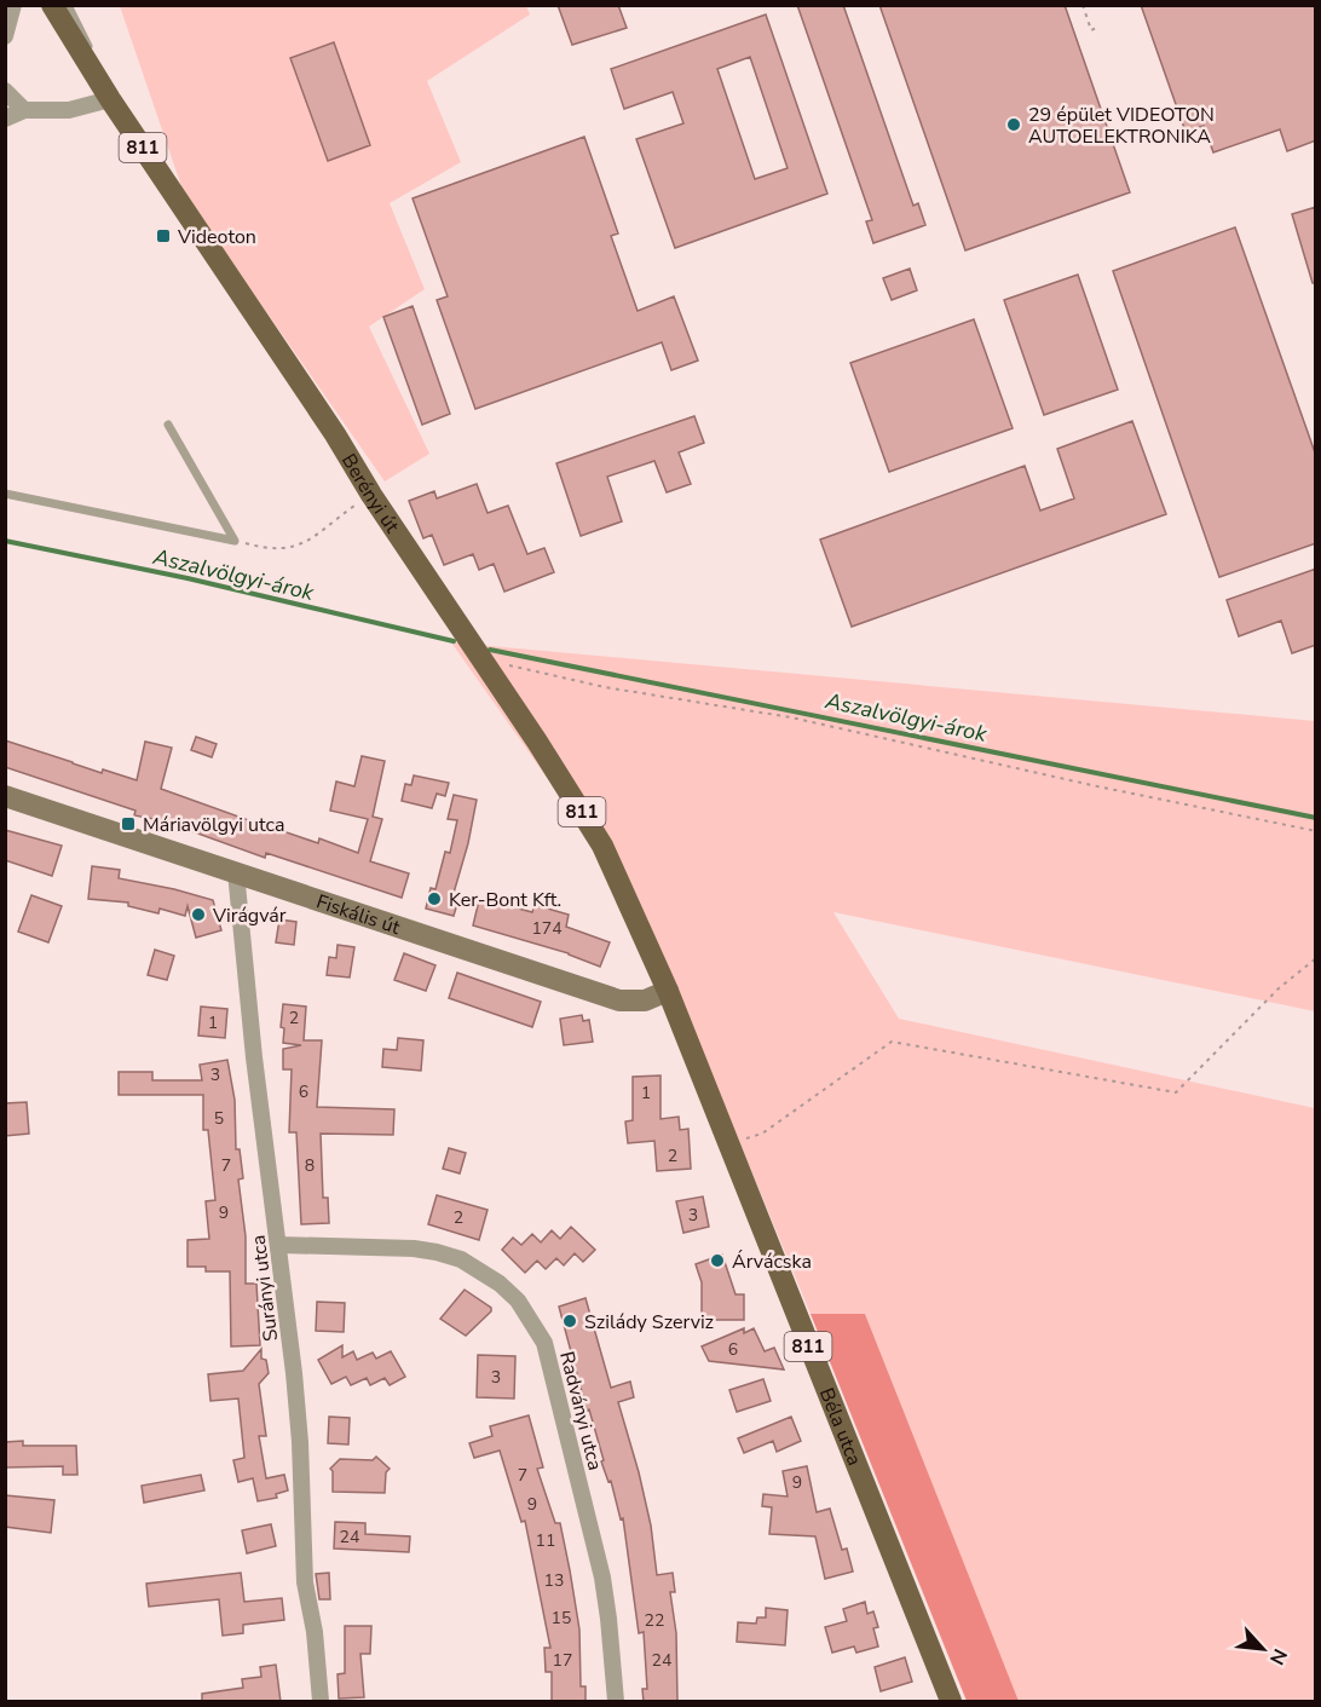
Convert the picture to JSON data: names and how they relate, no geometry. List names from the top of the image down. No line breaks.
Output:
{"streets":{"main road":["811","Berényi út","Béla utca"],"street":["Fiskális út","Surányi utca","Radványi utca"]},"crossings":[["Berényi út","Fiskális út"],["Berényi út","Béla utca"],["Fiskális út","Surányi utca"],["Fiskális út","Béla utca"],["Surányi utca","Radványi utca"]],"water":["Aszalvölgyi-árok"],"places":{"other":["29 épület VIDEOTON AUTOELEKTRONIKA","Ker-Bont Kft.","Virágvár","Árvácska","Szilády Szerviz"],"transit":["Videoton","Máriavölgyi utca"]},"house_numbers":["174","2","1","3","6","1","5","2","7","8","9","3","2","6","3","7","9","9","24","11","13","15","22","17","24"],"north":"bottom right"}
